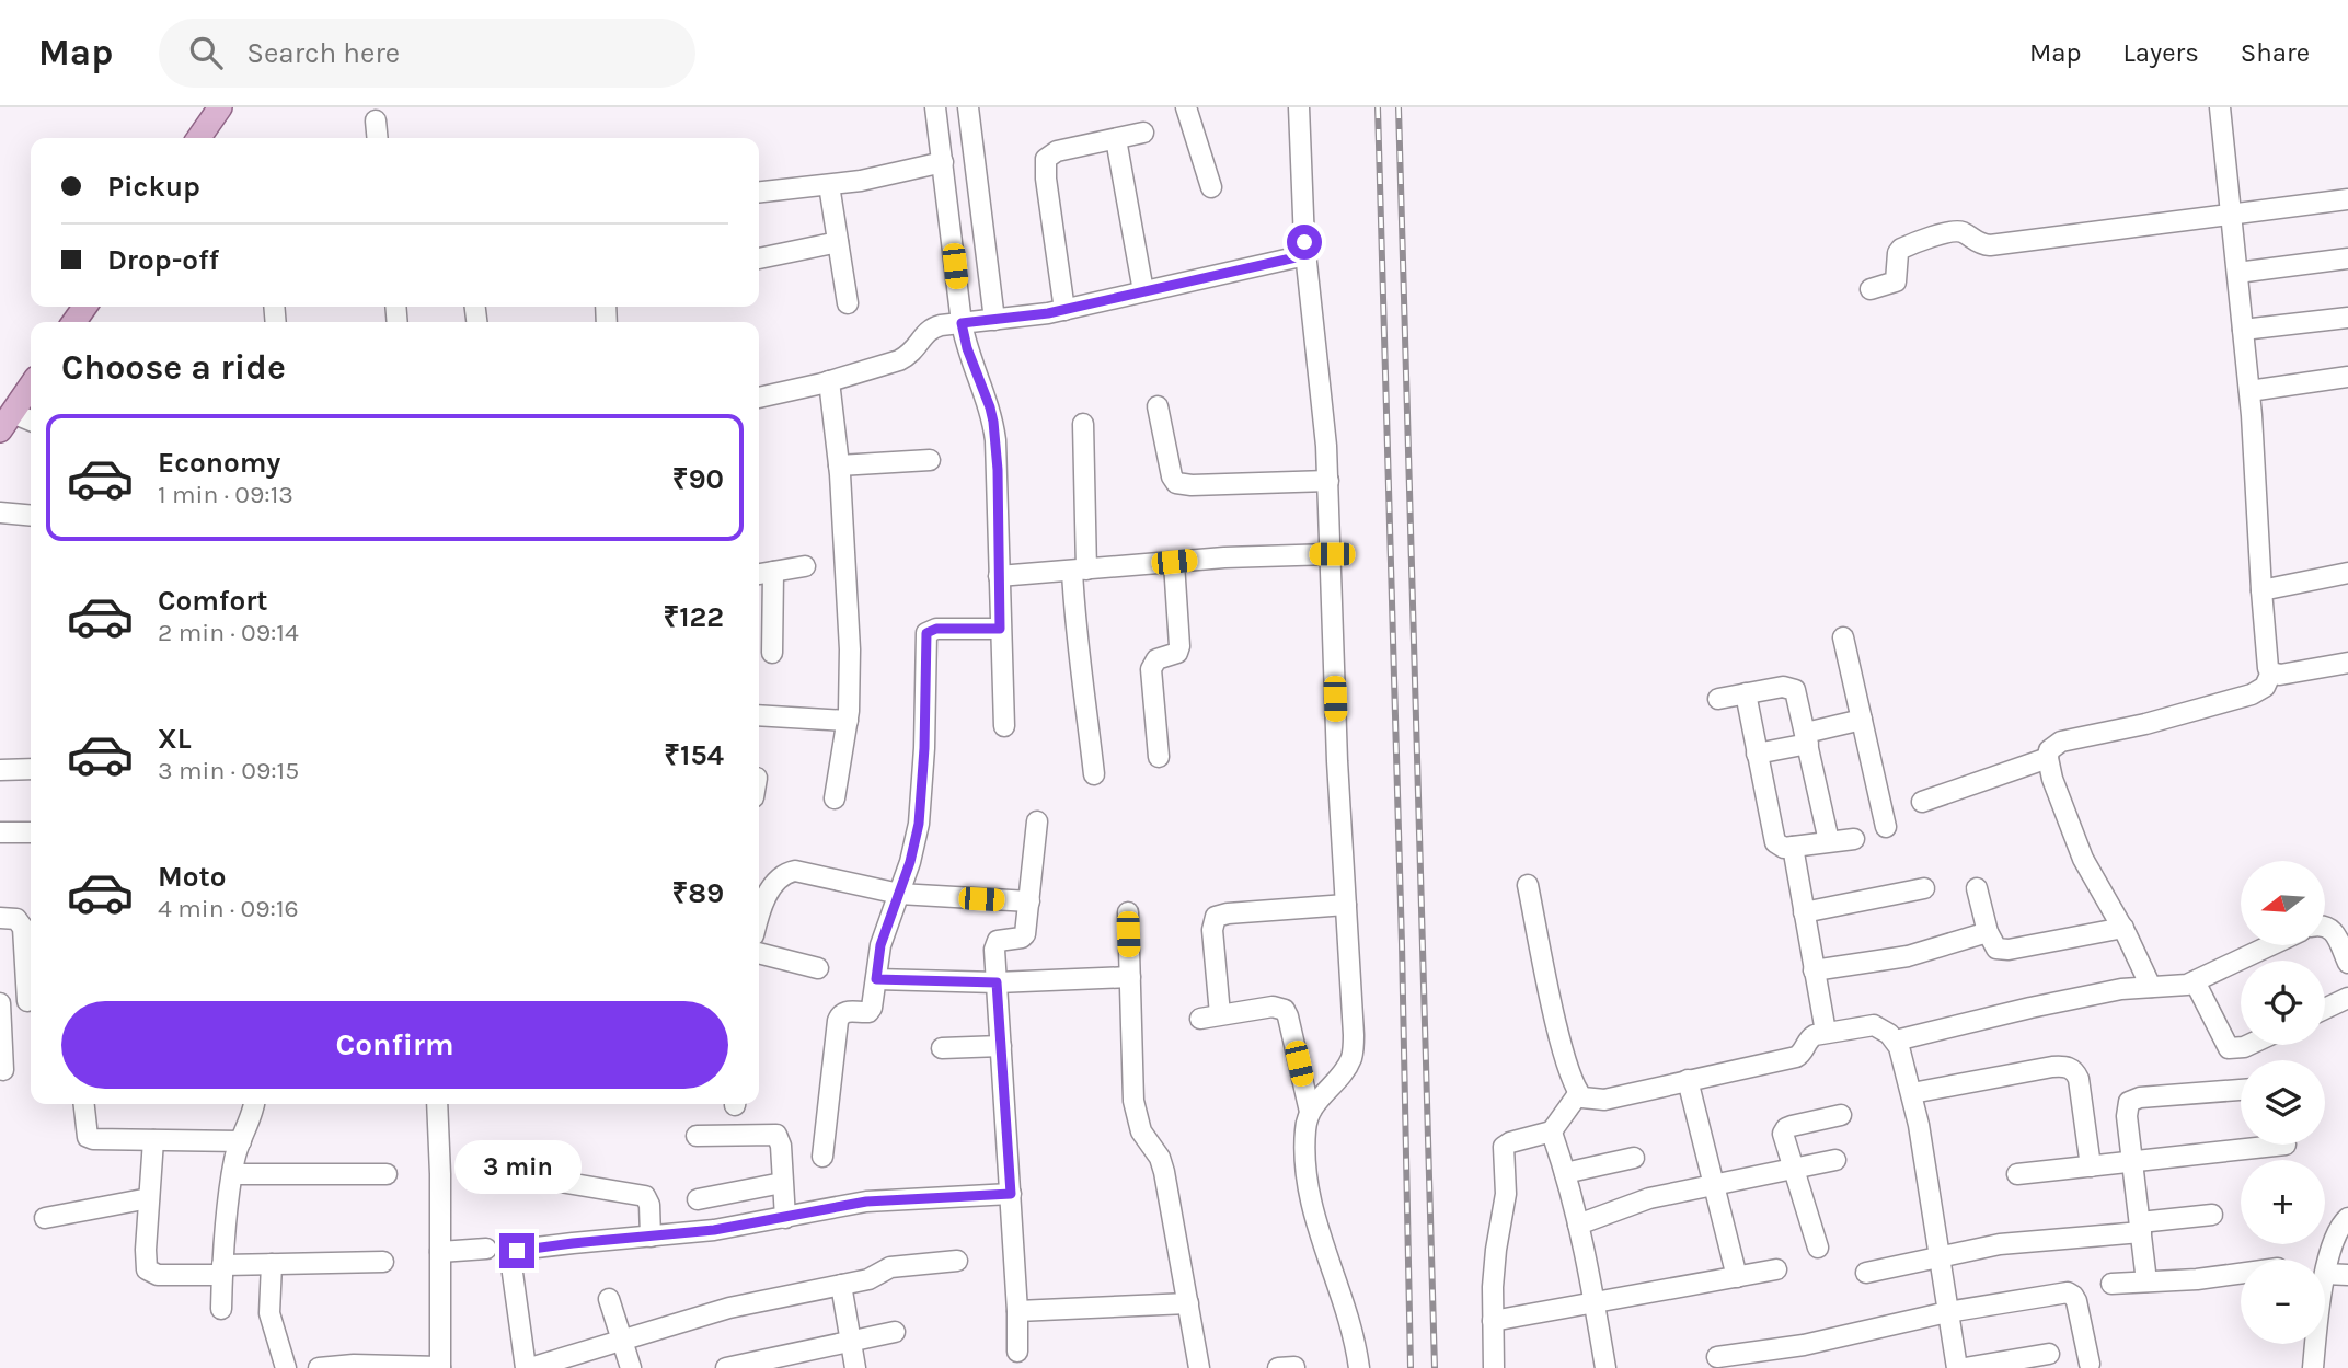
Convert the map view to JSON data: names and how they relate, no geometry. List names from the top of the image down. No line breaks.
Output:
{"north":"left","page":{"header":"Map","search":"Search here","nav":["Map","Layers","Share"],"banner":["Pickup","Drop-off"],"heading":"Choose a ride","list":[{"name":"Economy","note":"1 min · 09:13","value":"₹90"},{"name":"Comfort","note":"2 min · 09:14","value":"₹122"},{"name":"XL","note":"3 min · 09:15","value":"₹154"},{"name":"Moto","note":"4 min · 09:16","value":"₹89"}],"map_buttons":["+","−"],"buttons":"Confirm","bubble":"3 min"}}
